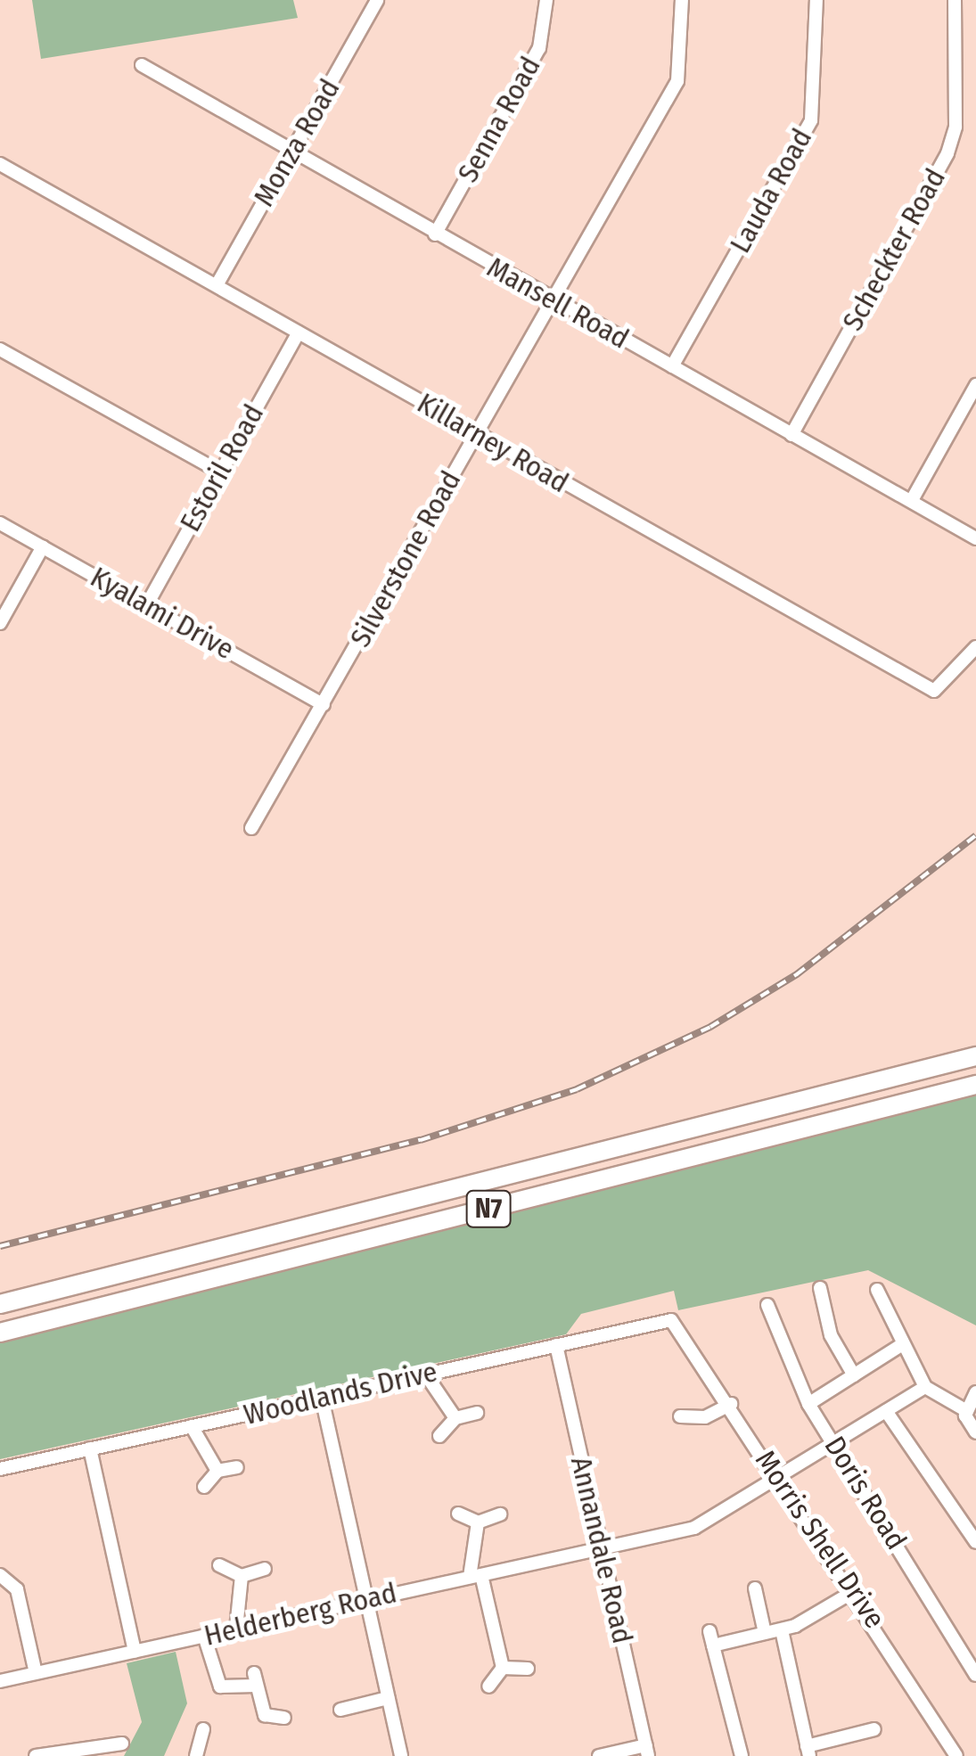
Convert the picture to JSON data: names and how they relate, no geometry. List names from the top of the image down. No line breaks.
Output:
{"streets":{"highway":["N7"],"street":["Senna Road","Monza Road","Lauda Road","Scheckter Road","Mansell Road","Killarney Road","Estoril Road","Silverstone Road","Kyalami Drive","Woodlands Drive","Doris Road","Morris Shell Drive","Annandale Road","Helderberg Road"]},"crossings":[["Senna Road","Mansell Road"],["Monza Road","Mansell Road"],["Monza Road","Killarney Road"],["Lauda Road","Mansell Road"],["Scheckter Road","Mansell Road"],["Mansell Road","Silverstone Road"],["Killarney Road","Estoril Road"],["Killarney Road","Silverstone Road"],["Estoril Road","Kyalami Drive"],["Silverstone Road","Kyalami Drive"],["Woodlands Drive","Morris Shell Drive"],["Woodlands Drive","Annandale Road"],["Doris Road","Helderberg Road"],["Morris Shell Drive","Helderberg Road"],["Annandale Road","Helderberg Road"]]}
